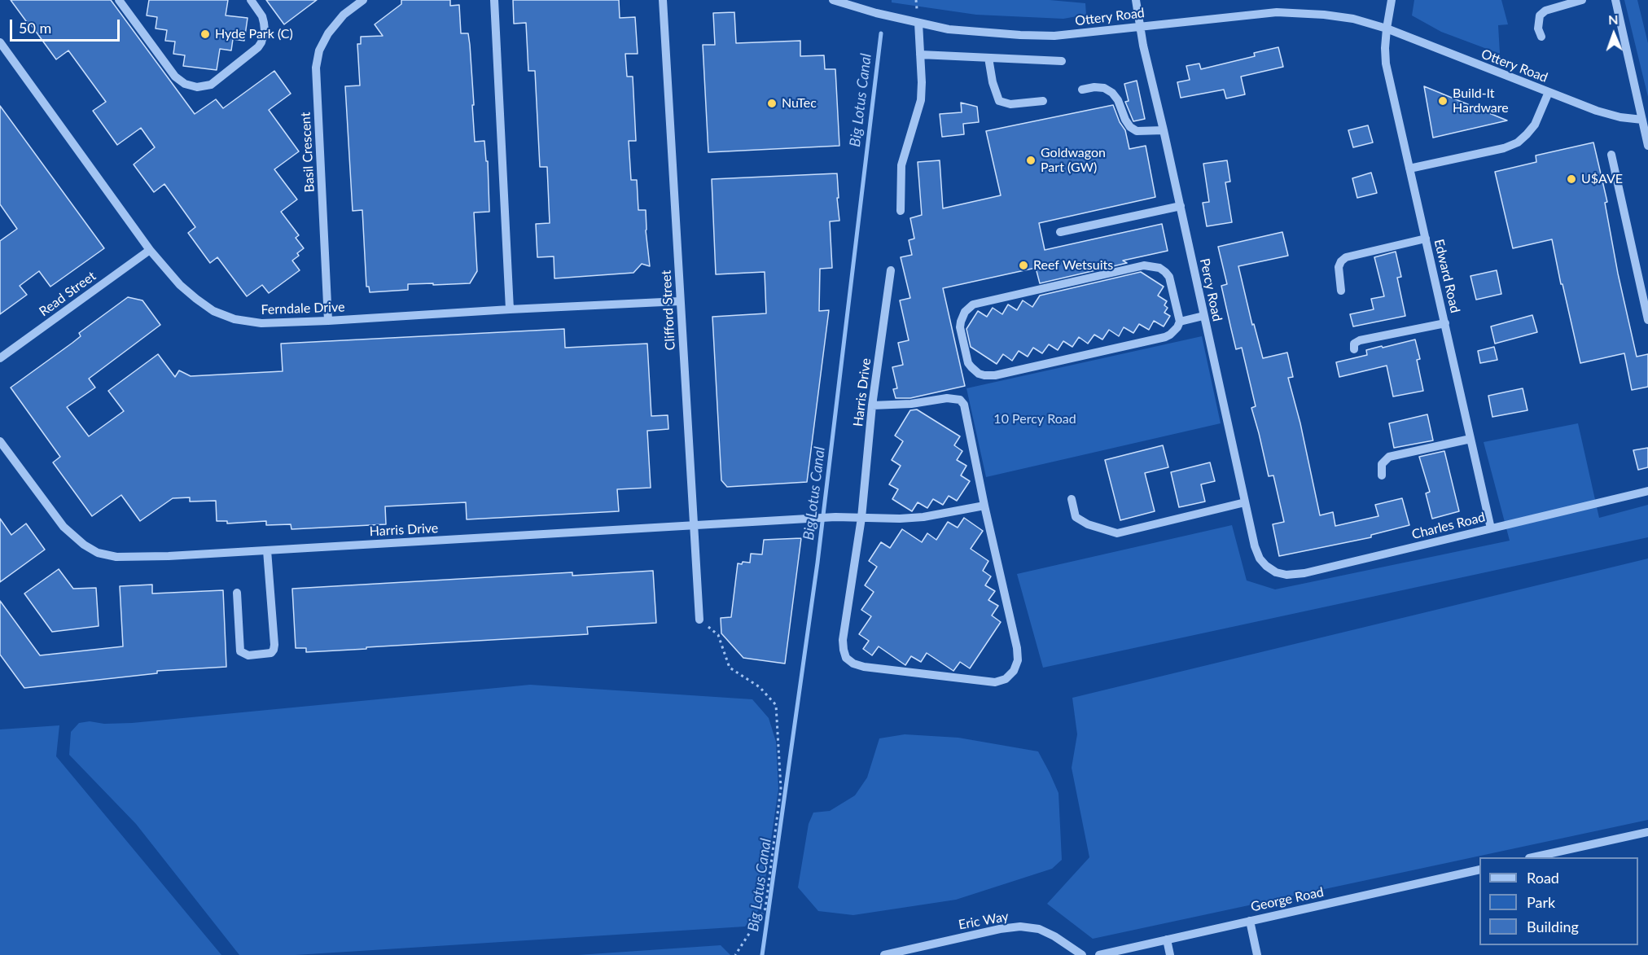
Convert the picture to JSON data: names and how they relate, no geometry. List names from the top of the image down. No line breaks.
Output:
{"streets":{"street":["Ottery Road","Basil Crescent","Edward Road","Percy Road","Read Street","Ferndale Drive","Clifford Street","Harris Drive","Charles Road","George Road","Eric Way"]},"crossings":[["Ottery Road","Edward Road"],["Ottery Road","Percy Road"],["Basil Crescent","Ferndale Drive"],["Edward Road","Charles Road"],["Percy Road","Charles Road"],["Read Street","Ferndale Drive"],["Ferndale Drive","Clifford Street"],["Clifford Street","Harris Drive"]],"water":["Big Lotus Canal"],"parks":["10 Percy Road"],"places":["Hyde Park (C)","Build-It Hardware","NuTec","Goldwagon Part (GW)","U$AVE","Reef Wetsuits"],"legend":["Road","Park","Building"],"scale_bar":"50 m","north":"top"}
